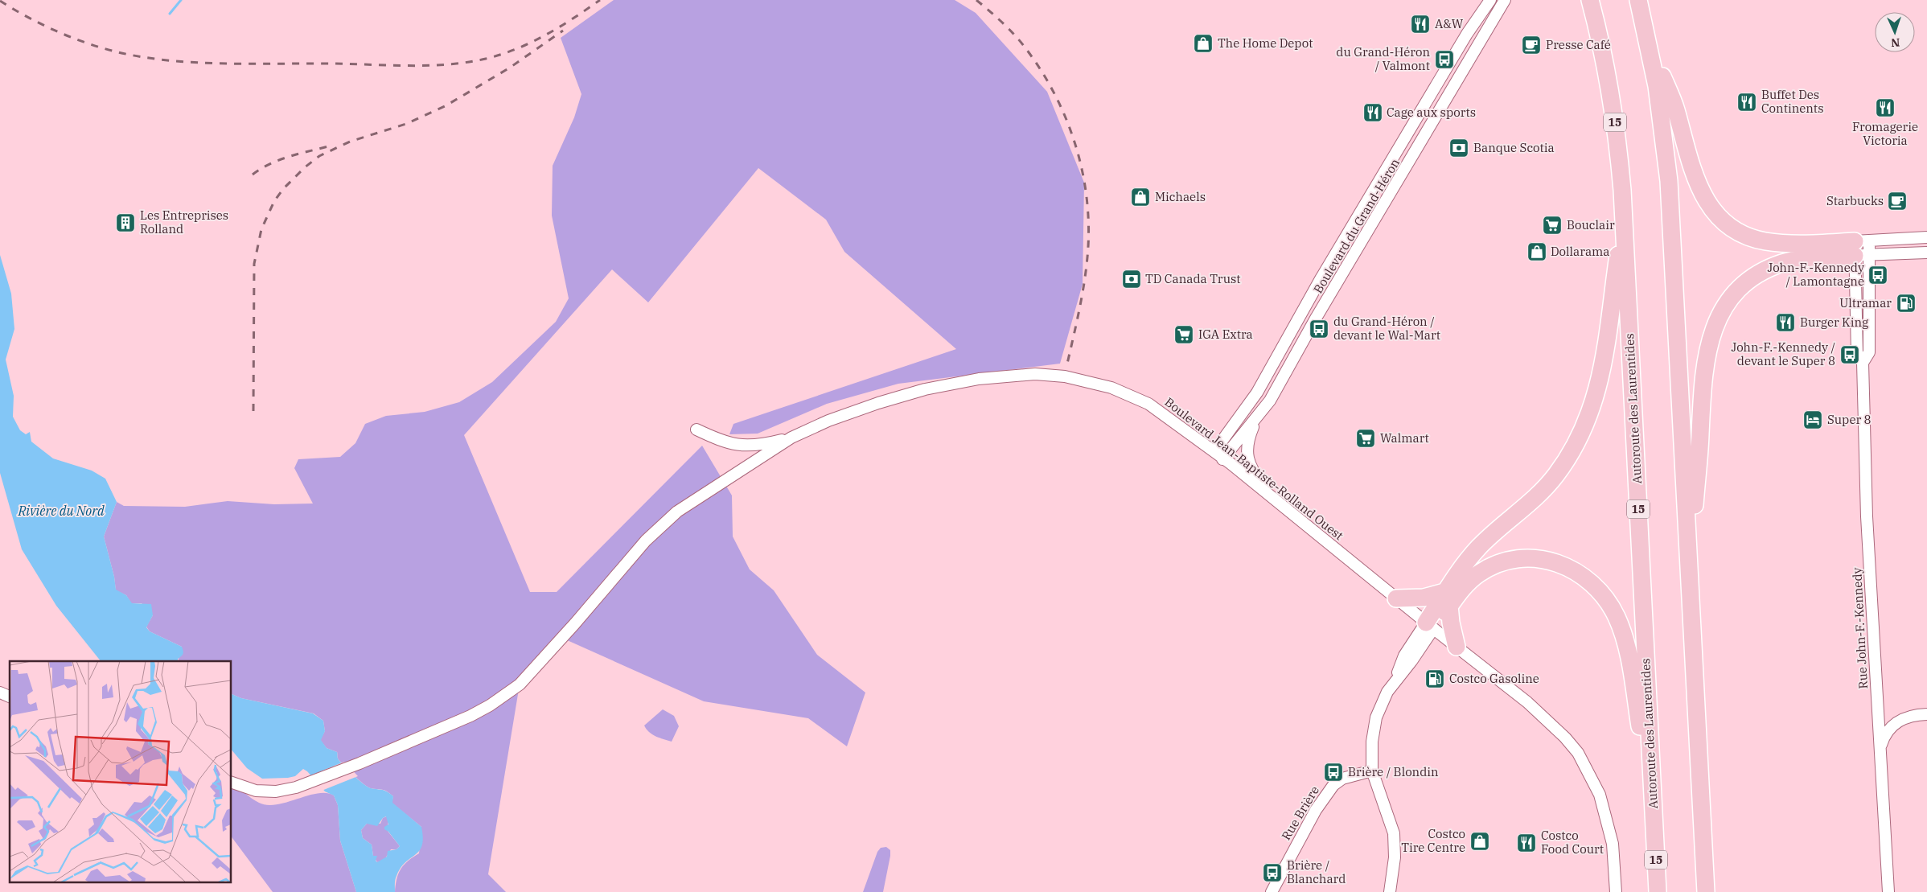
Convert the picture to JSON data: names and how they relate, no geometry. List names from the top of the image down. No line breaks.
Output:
{"streets":{"highway":["15","Autoroute des Laurentides"],"street":["Boulevard du Grand-Héron","Boulevard Jean-Baptiste-Rolland Ouest","Rue John-F.-Kennedy","Rue Brière"]},"crossings":[["Boulevard du Grand-Héron","Boulevard Jean-Baptiste-Rolland Ouest"]],"water":["Rivière du Nord"],"places":{"restaurant":["A&W","Buffet Des Continents","Fromagerie Victoria","Cage aux sports","Burger King","Costco Food Court"],"shop":["The Home Depot","Michaels","Dollarama","Costco Tire Centre"],"cafe":["Presse Café","Starbucks"],"bus stop":["du Grand-Héron / Valmont","John-F.-Kennedy / Lamontagne","du Grand-Héron / devant le Wal-Mart","John-F.-Kennedy / devant le Super 8","Brière / Blondin","Brière / Blanchard"],"bank":["Banque Scotia","TD Canada Trust"],"building":["Les Entreprises Rolland"],"supermarket":["Bouclair","IGA Extra","Walmart"],"fuel station":["Ultramar","Costco Gasoline"],"hotel":["Super 8"]},"north":"bottom"}
